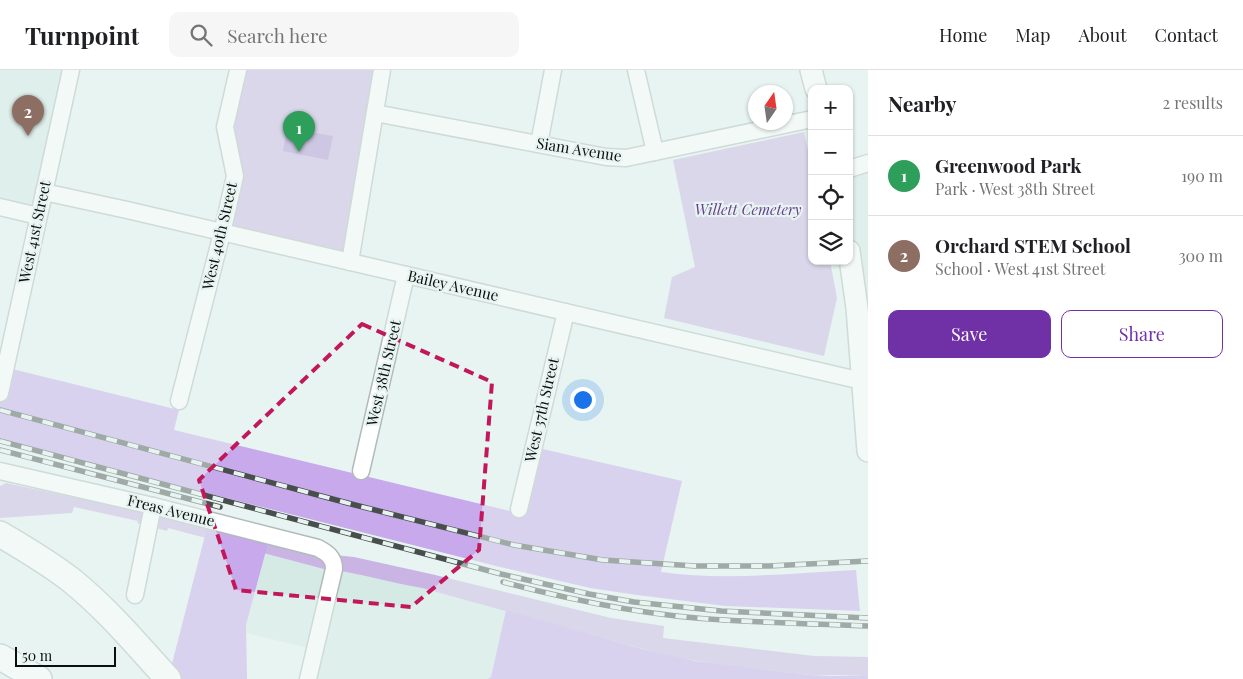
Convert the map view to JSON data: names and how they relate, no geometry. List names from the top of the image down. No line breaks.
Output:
{"streets":{"street":["Siam Avenue","West 41st Street","West 40th Street","Bailey Avenue","West 38th Street","West 37th Street","Freas Avenue"]},"crossings":[["West 41st Street","Bailey Avenue"],["West 40th Street","Bailey Avenue"],["Bailey Avenue","West 38th Street"],["Bailey Avenue","West 37th Street"]],"parks":["Willett Cemetery"],"scale_bar":"50 m","north":"top","page":{"header":"Turnpoint","search":"Search here","nav":["Home","Map","About","Contact"],"heading":["Nearby","2 results"],"map_buttons":["+","−"],"pins":["2","1"],"list":[{"mark":"1","name":"Greenwood Park","note":"Park · West 38th Street","value":"190 m"},{"mark":"2","name":"Orchard STEM School","note":"School · West 41st Street","value":"300 m"}],"buttons":["Save","Share"],"scale":"50 m"}}
